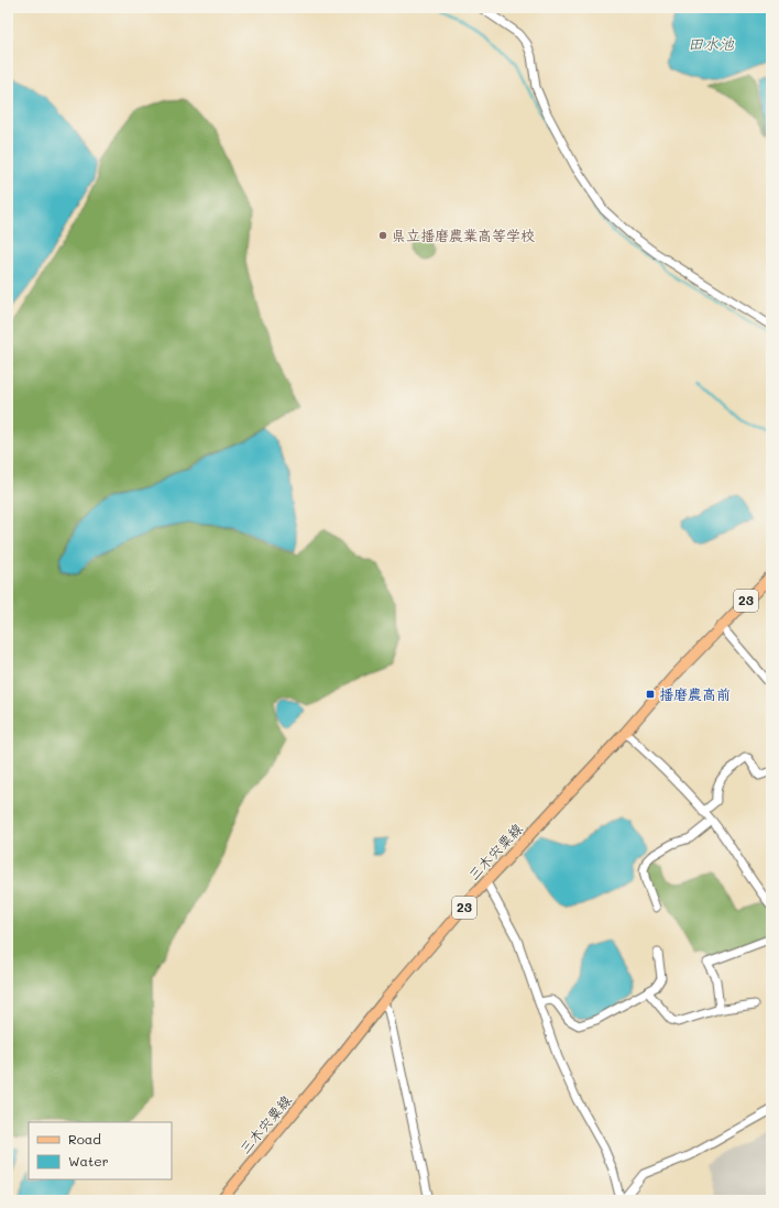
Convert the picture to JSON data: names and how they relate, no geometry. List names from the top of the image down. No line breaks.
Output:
{"streets":{"main road":["23","三木宍粟線"]},"water":["田水池"],"places":{"other":["県立播磨農業高等学校"],"transit":["播磨農高前"]},"legend":["Road","Water"]}
